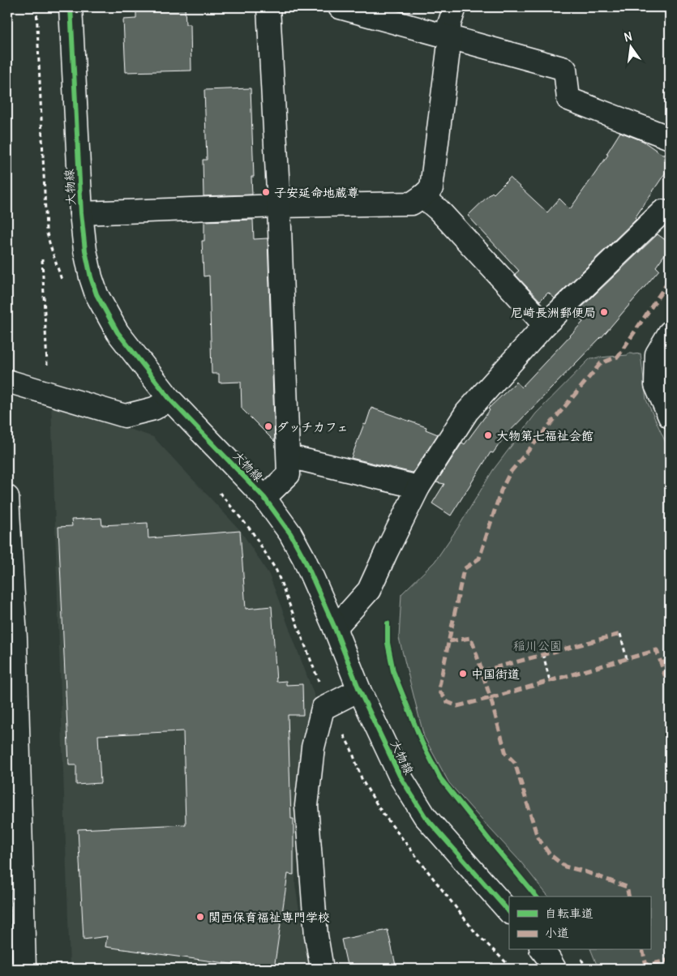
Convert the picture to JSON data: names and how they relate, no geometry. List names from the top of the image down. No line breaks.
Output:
{"streets":{"street":["大物線"]},"parks":["稲川公園"],"places":["子安延命地蔵尊","尼崎長洲郵便局","ダッチカフェ","大物第七福祉会館","中国街道","関西保育福祉専門学校"],"legend":["自転車道","小道"],"north":"top"}
